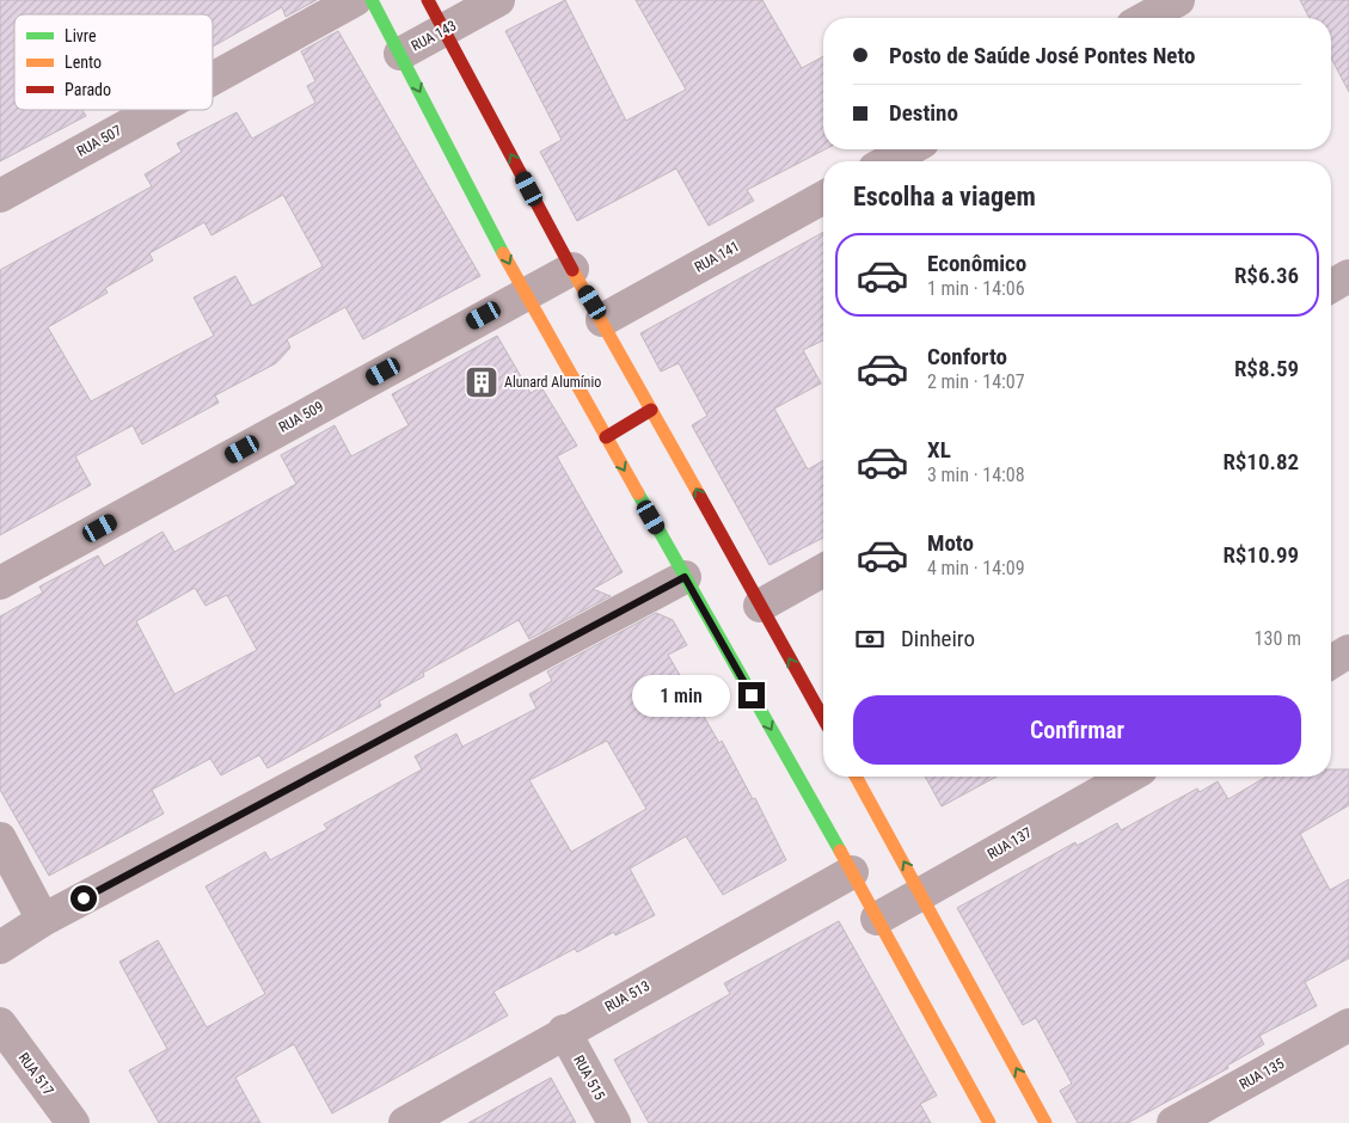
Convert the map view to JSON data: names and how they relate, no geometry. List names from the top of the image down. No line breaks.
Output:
{"streets":{"street":["RUA 143","RUA 507","RUA 141","RUA 509","RUA 137","RUA 513","RUA 517","RUA 135","RUA 515"]},"crossings":[["RUA 513","RUA 515"]],"places":{"building":["Alunard Alumínio"]},"legend":["Livre","Lento","Parado"],"page":{"banner":["Posto de Saúde José Pontes Neto","Destino"],"heading":"Escolha a viagem","list":[{"name":"Econômico","note":"1 min · 14:06","value":"R$6.36"},{"name":"Conforto","note":"2 min · 14:07","value":"R$8.59"},{"name":"XL","note":"3 min · 14:08","value":"R$10.82"},{"name":"Moto","note":"4 min · 14:09","value":"R$10.99"}],"pay":["Dinheiro","130 m"],"bubble":"1 min","buttons":"Confirmar"}}
